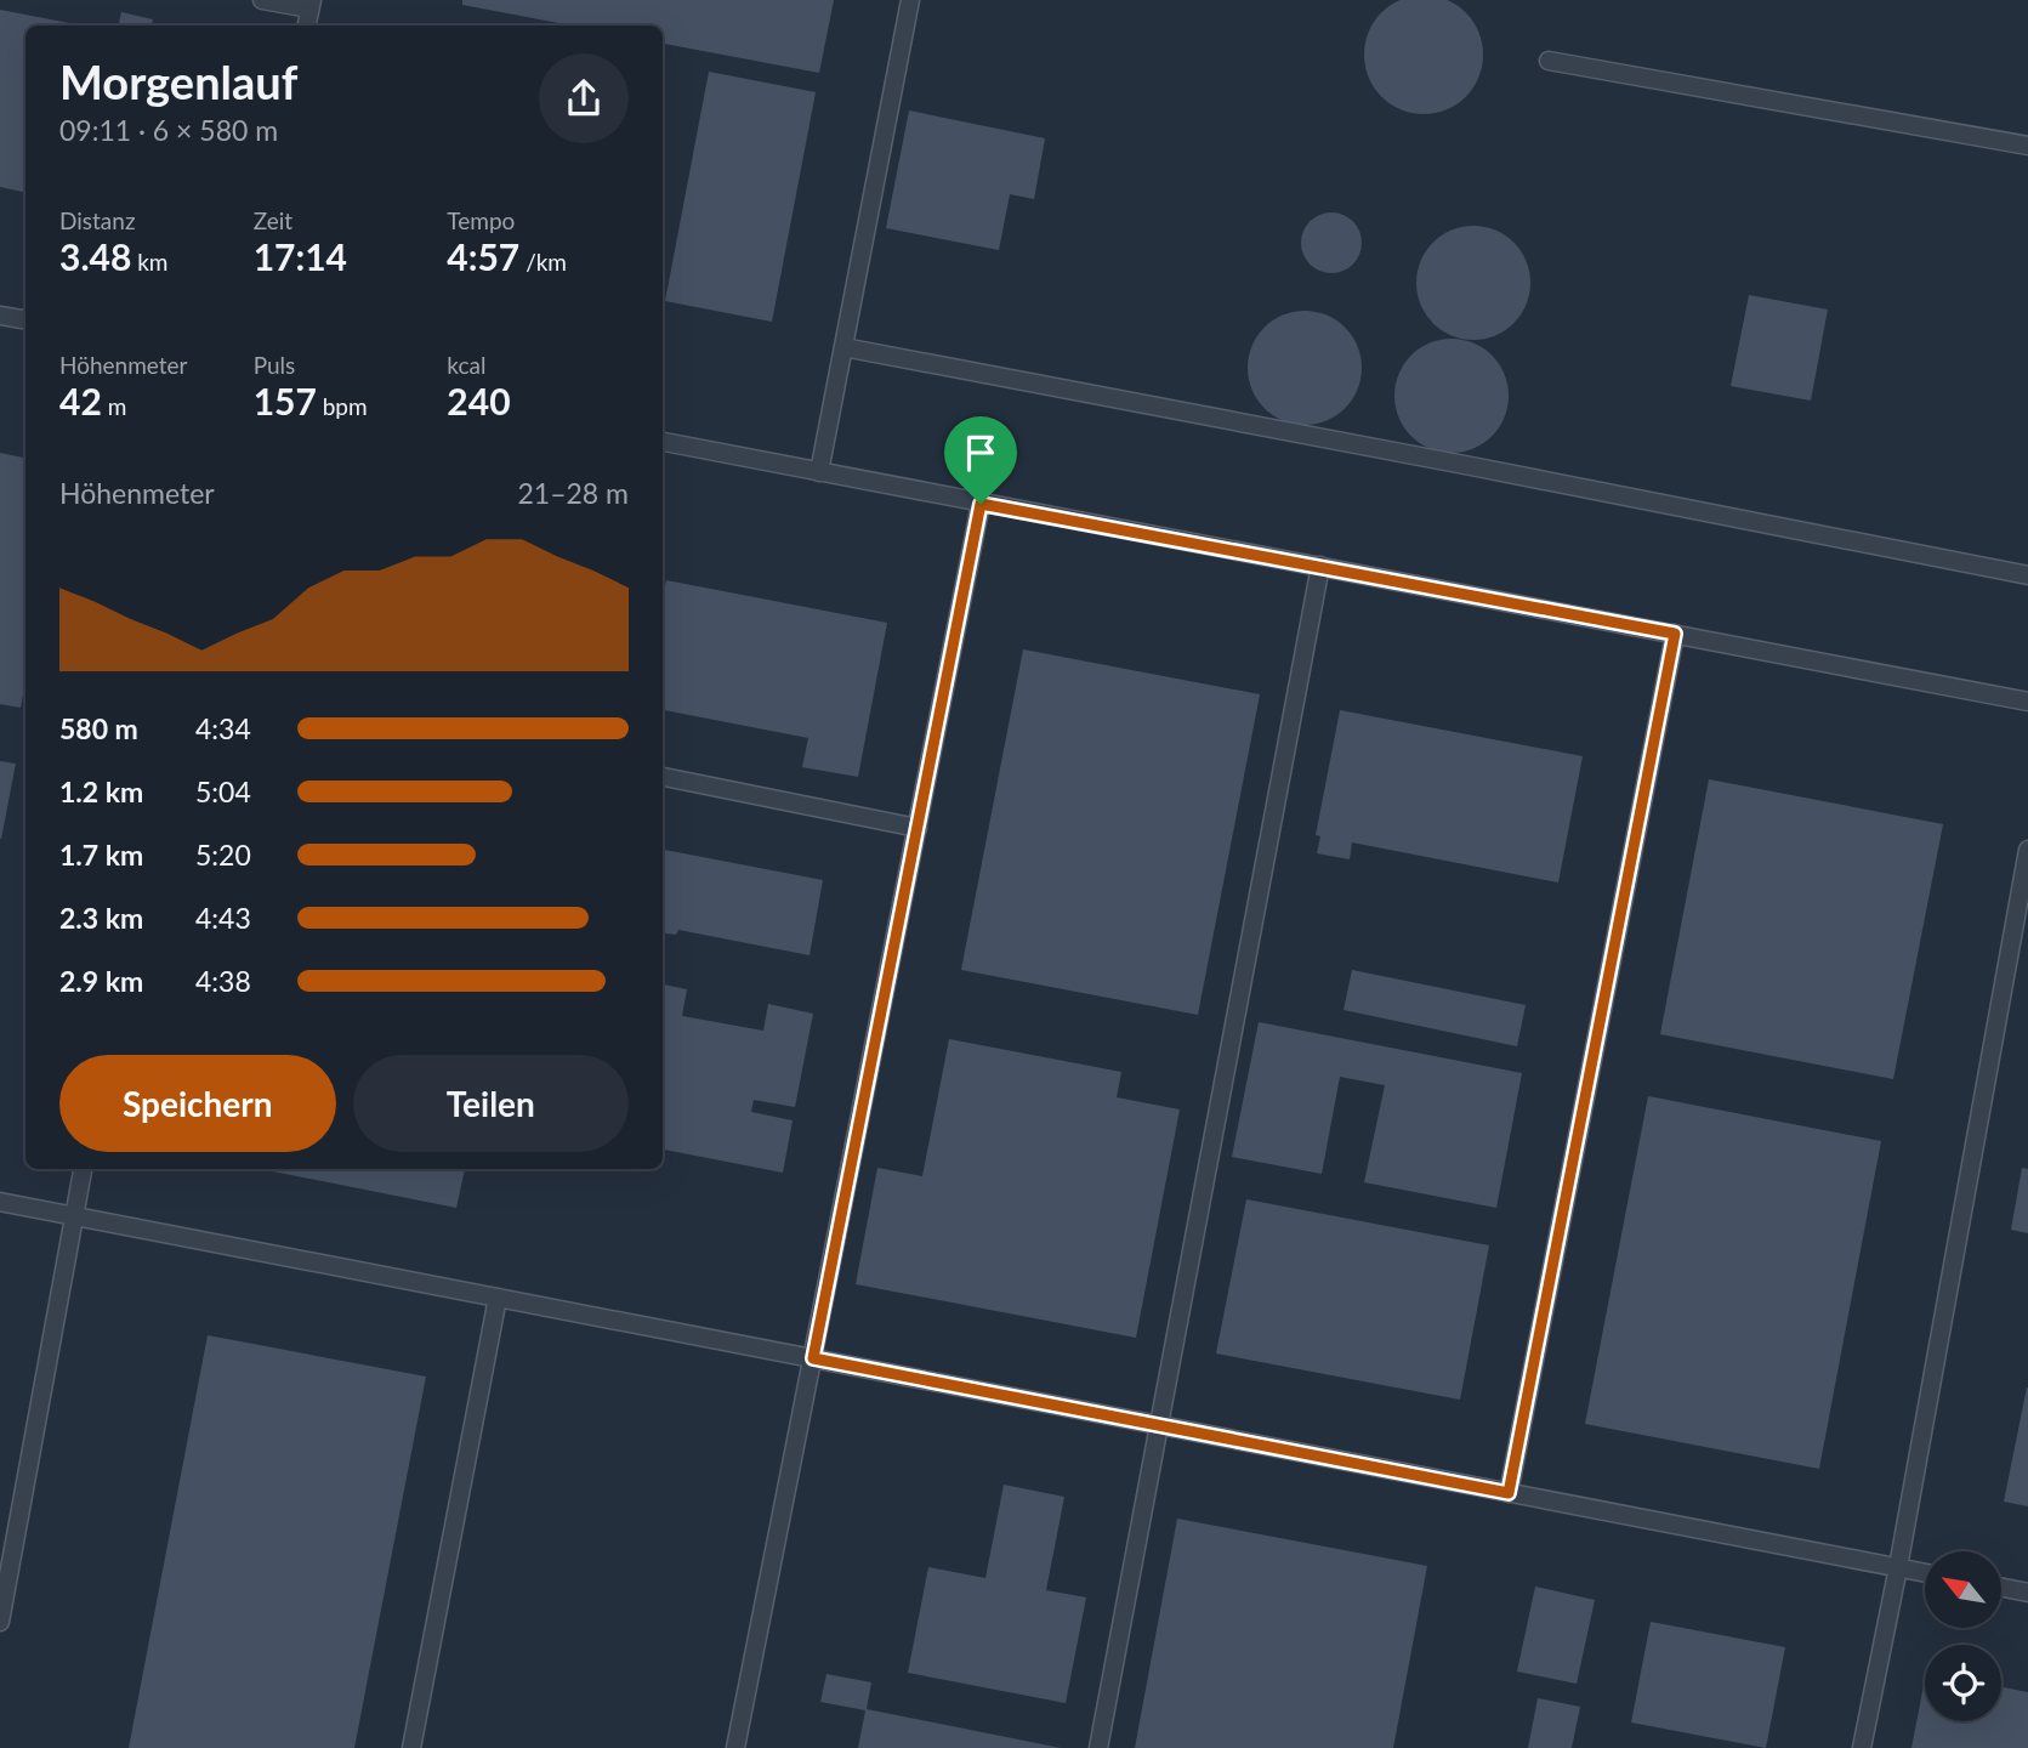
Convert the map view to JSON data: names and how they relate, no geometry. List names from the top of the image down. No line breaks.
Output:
{"north":"top left","page":{"heading":["Morgenlauf","09:11 · 6 × 580 m"],"stats":[["Distanz","3.48 km"],["Zeit","17:14"],["Tempo","4:57 /km"],["Höhenmeter","42 m"],["Puls","157 bpm"],["kcal","240"]],"chart":["Höhenmeter","21–28 m"],"list":[{"name":"580 m","note":"4:34"},{"name":"1.2 km","note":"5:04"},{"name":"1.7 km","note":"5:20"},{"name":"2.3 km","note":"4:43"},{"name":"2.9 km","note":"4:38"}],"buttons":["Speichern","Teilen"]}}
